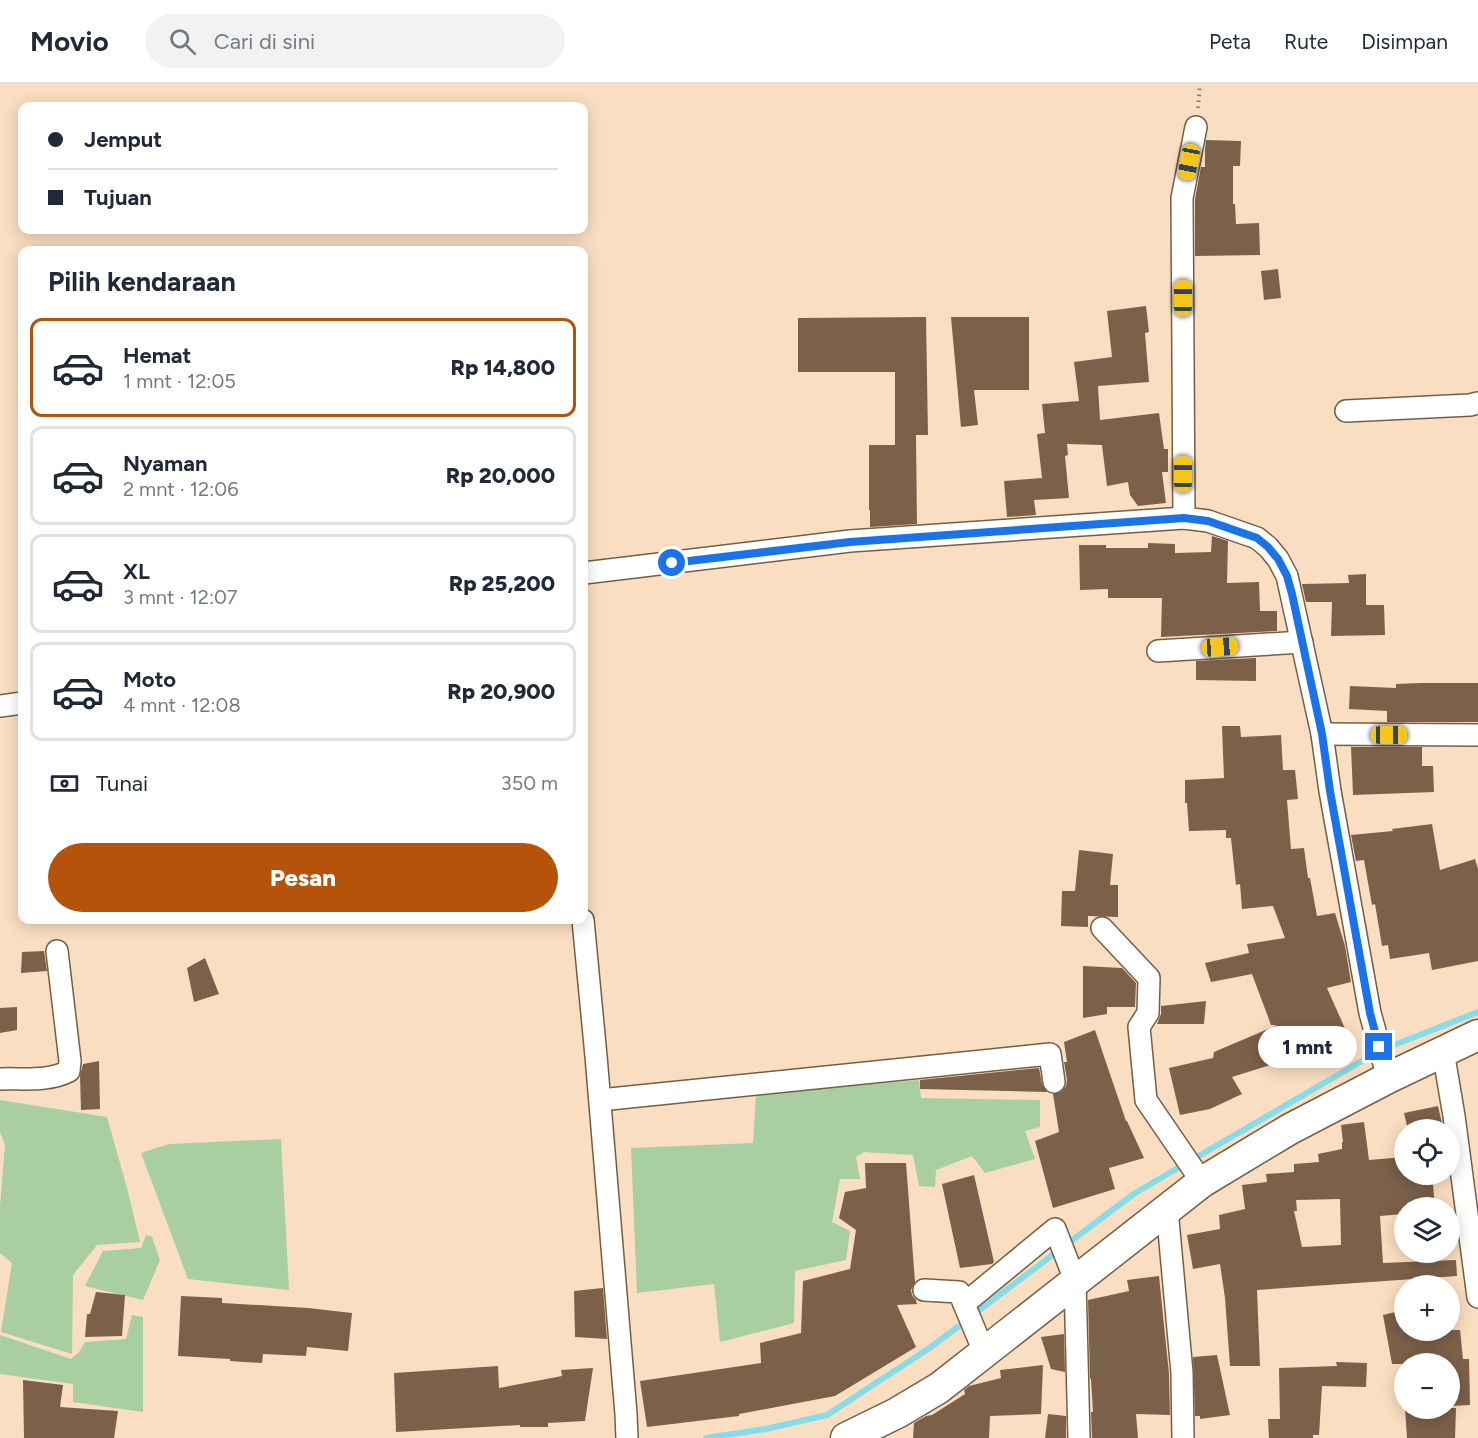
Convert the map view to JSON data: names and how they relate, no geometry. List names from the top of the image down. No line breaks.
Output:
{"page":{"header":"Movio","search":"Cari di sini","nav":["Peta","Rute","Disimpan"],"banner":["Jemput","Tujuan"],"heading":"Pilih kendaraan","list":[{"name":"Hemat","note":"1 mnt · 12:05","value":"Rp 14,800"},{"name":"Nyaman","note":"2 mnt · 12:06","value":"Rp 20,000"},{"name":"XL","note":"3 mnt · 12:07","value":"Rp 25,200"},{"name":"Moto","note":"4 mnt · 12:08","value":"Rp 20,900"}],"pay":["Tunai","350 m"],"buttons":"Pesan","bubble":"1 mnt","map_buttons":["+","−"]}}
